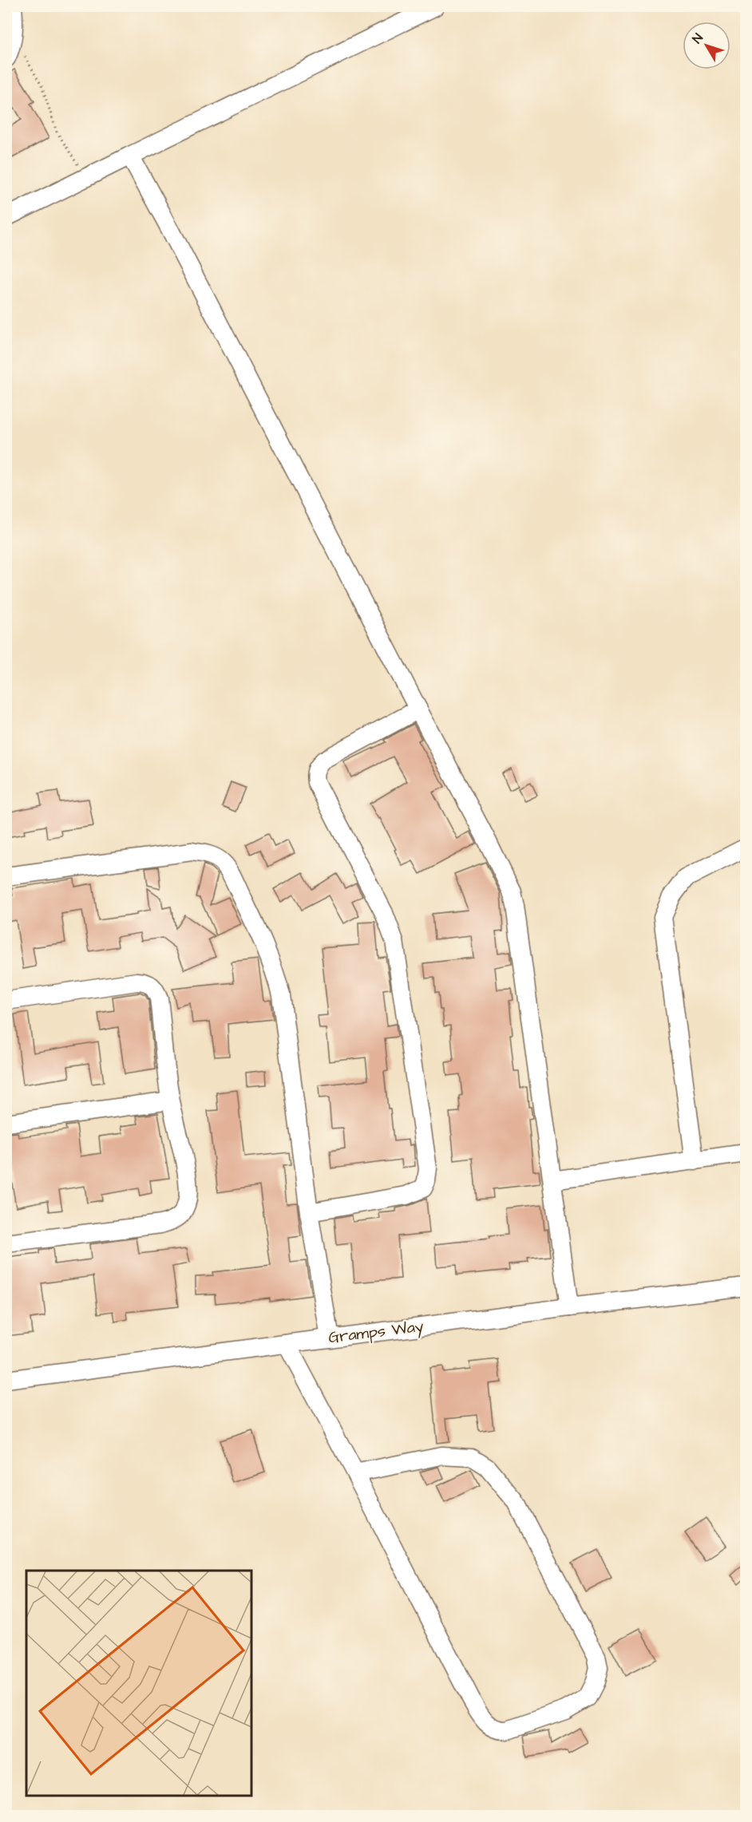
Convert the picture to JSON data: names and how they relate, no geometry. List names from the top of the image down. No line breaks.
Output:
{"streets":{"street":["Gramps Way"]},"north":"top left"}
